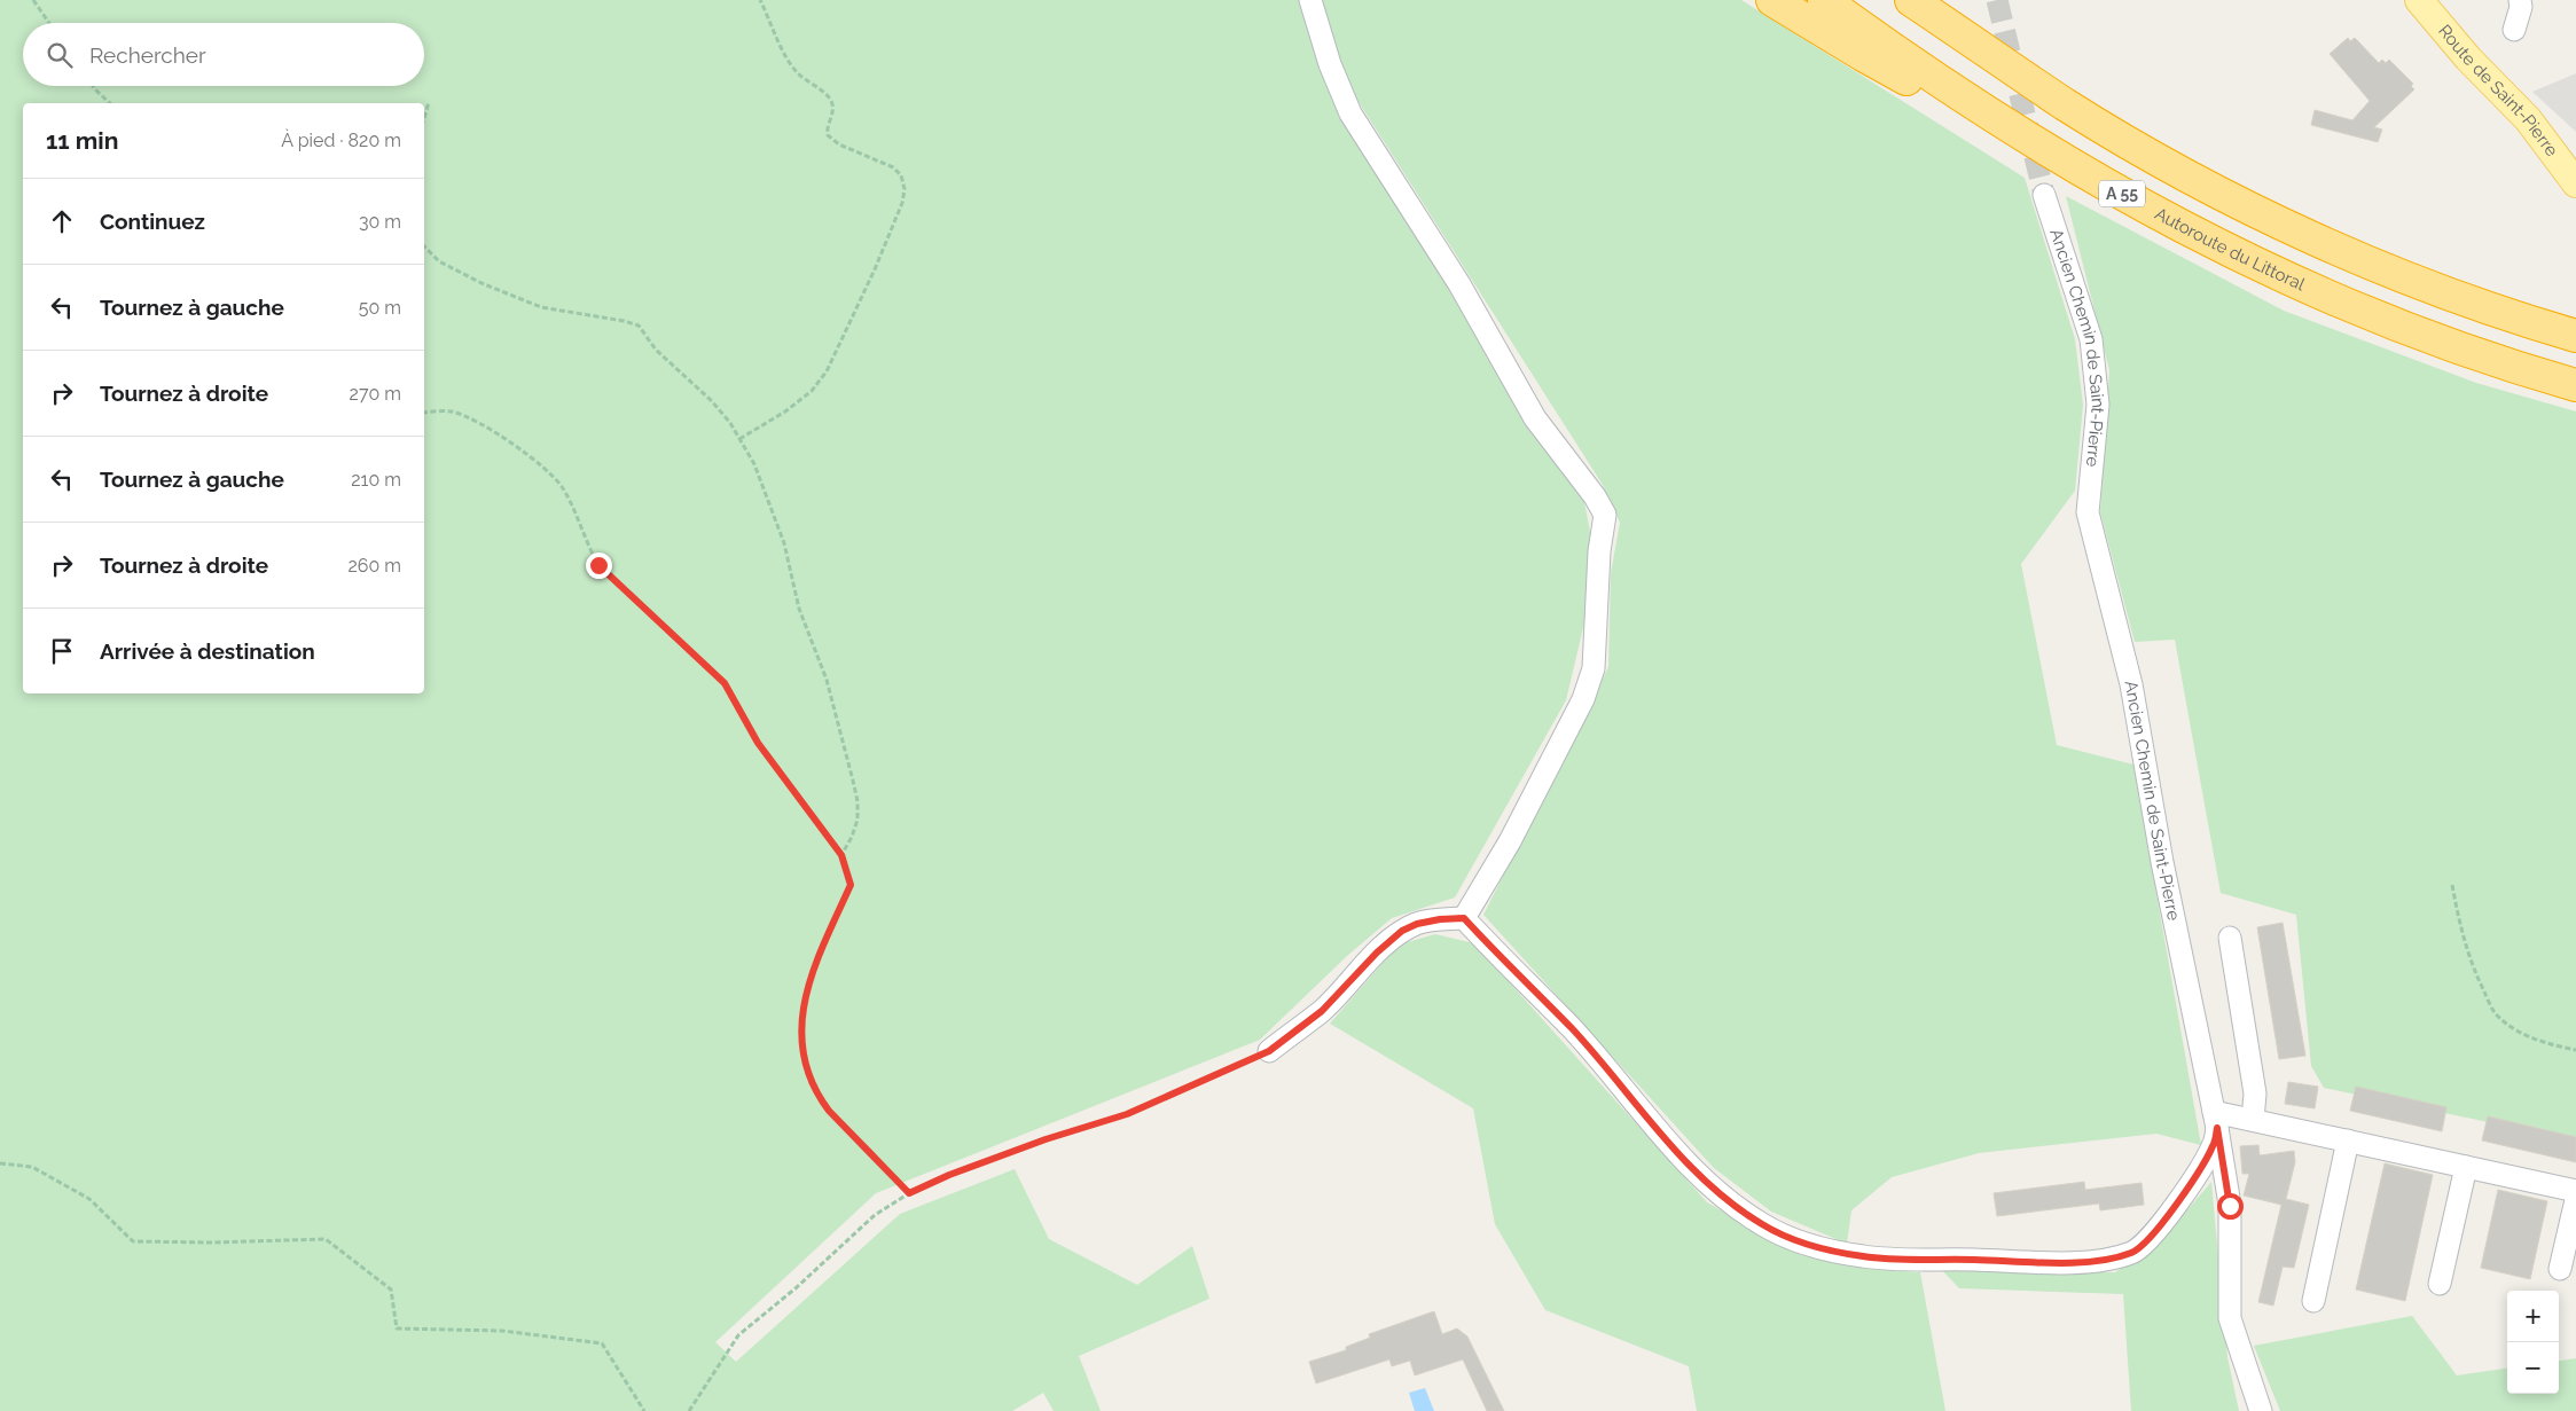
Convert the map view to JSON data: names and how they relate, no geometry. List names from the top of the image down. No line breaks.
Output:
{"streets":{"highway":["A 55","Autoroute du Littoral"],"main road":["Route de Saint-Pierre"],"street":["Ancien Chemin de Saint-Pierre"]},"page":{"search":"Rechercher","heading":["11 min","À pied · 820 m"],"list":[["Continuez","30 m"],["Tournez à gauche","50 m"],["Tournez à droite","270 m"],["Tournez à gauche","210 m"],["Tournez à droite","260 m"],"Arrivée à destination"],"map_buttons":["+","−"]}}
